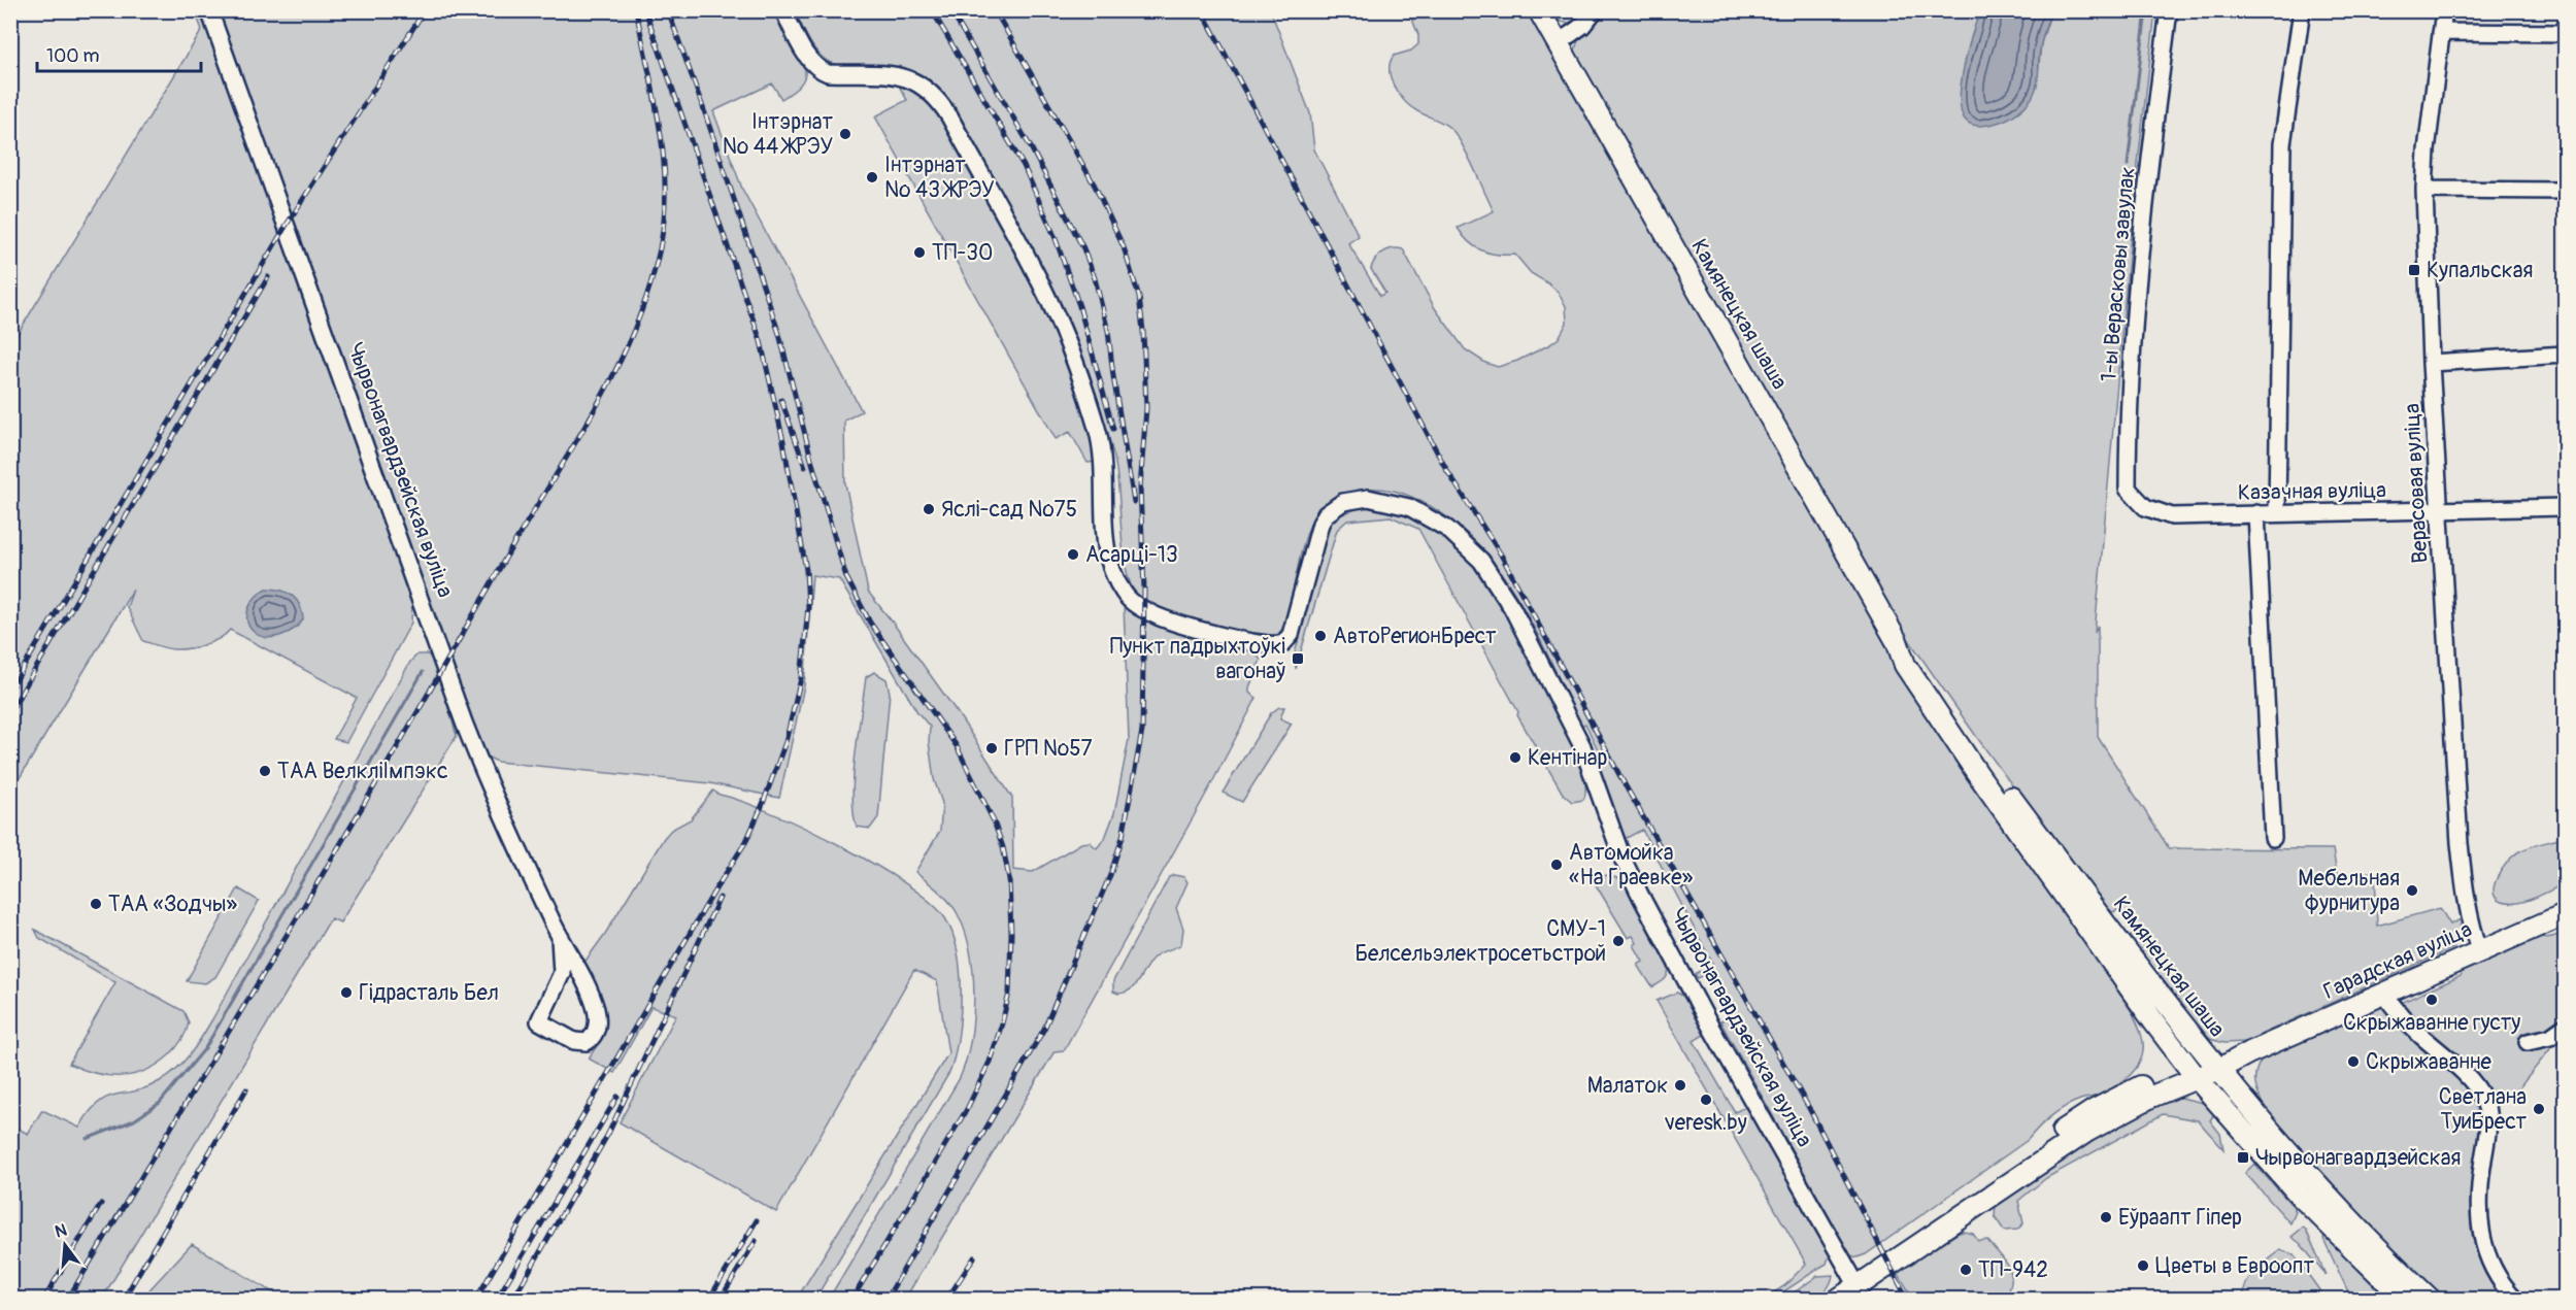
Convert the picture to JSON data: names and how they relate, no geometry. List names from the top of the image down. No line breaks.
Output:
{"streets":{"main road":["Камянецкая шаша","Гарадская вуліца"],"street":["1-ы Верасковы завулак","Чырвонагвардзейская вуліца","Верасовая вуліца","Казачная вуліца"]},"crossings":[["1-ы Верасковы завулак","Казачная вуліца"],["Камянецкая шаша","Гарадская вуліца"],["Верасовая вуліца","Казачная вуліца"],["Верасовая вуліца","Гарадская вуліца"]],"places":{"other":["Інтэрнат № 44 ЖРЭУ","Інтэрнат № 43 ЖРЭУ","ТП-30","Яслі-сад №75","Асарці-13","АвтоРегионБрест","ГРП №57","Кентінар","ТАА ВелкліІмпэкс","Автомойка «На Граевке»","Мебельная фурнитура","ТАА «Зодчы»","СМУ-1 Белсельэлектросетьстрой","Гідрасталь Бел","Скрыжаванне густу","Скрыжаванне","Малаток","veresk.by","Светлана ТуиБрест","Еўраапт Гіпер","Цветы в Евроопт","ТП-942"],"transit":["Купальская","Пункт падрыхтоўкі вагонаў","Чырвонагвардзейская"]},"scale_bar":"100 m","north":"top"}
